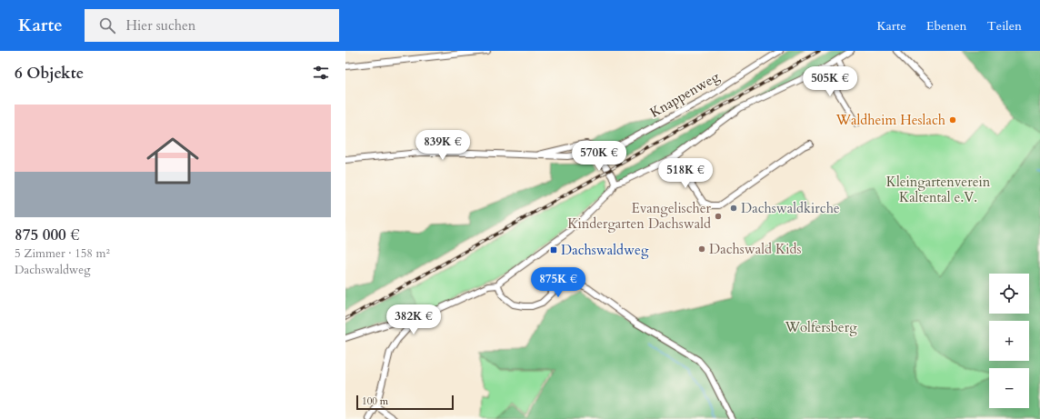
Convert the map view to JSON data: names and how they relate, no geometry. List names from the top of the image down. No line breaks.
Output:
{"streets":{"street":["Knappenweg"]},"parks":["Kleingartenverein Kaltental e.V.","Wolfersberg"],"places":{"other":["Waldheim Heslach","Dachswaldkirche","Evangelischer Kindergarten Dachswald","Dachswald Kids"],"transit":["Dachswaldweg"]},"scale_bar":"100 m","page":{"header":"Karte","search":"Hier suchen","nav":["Karte","Ebenen","Teilen"],"heading":"6 Objekte","price":["505K €","839K €","570K €","518K €","875K €","382K €"],"list":[{"name":"875 000 €","note":"5 Zimmer · 158 m² · Dachswaldweg"}],"map_buttons":["+","−"],"scale":"100 m"}}
